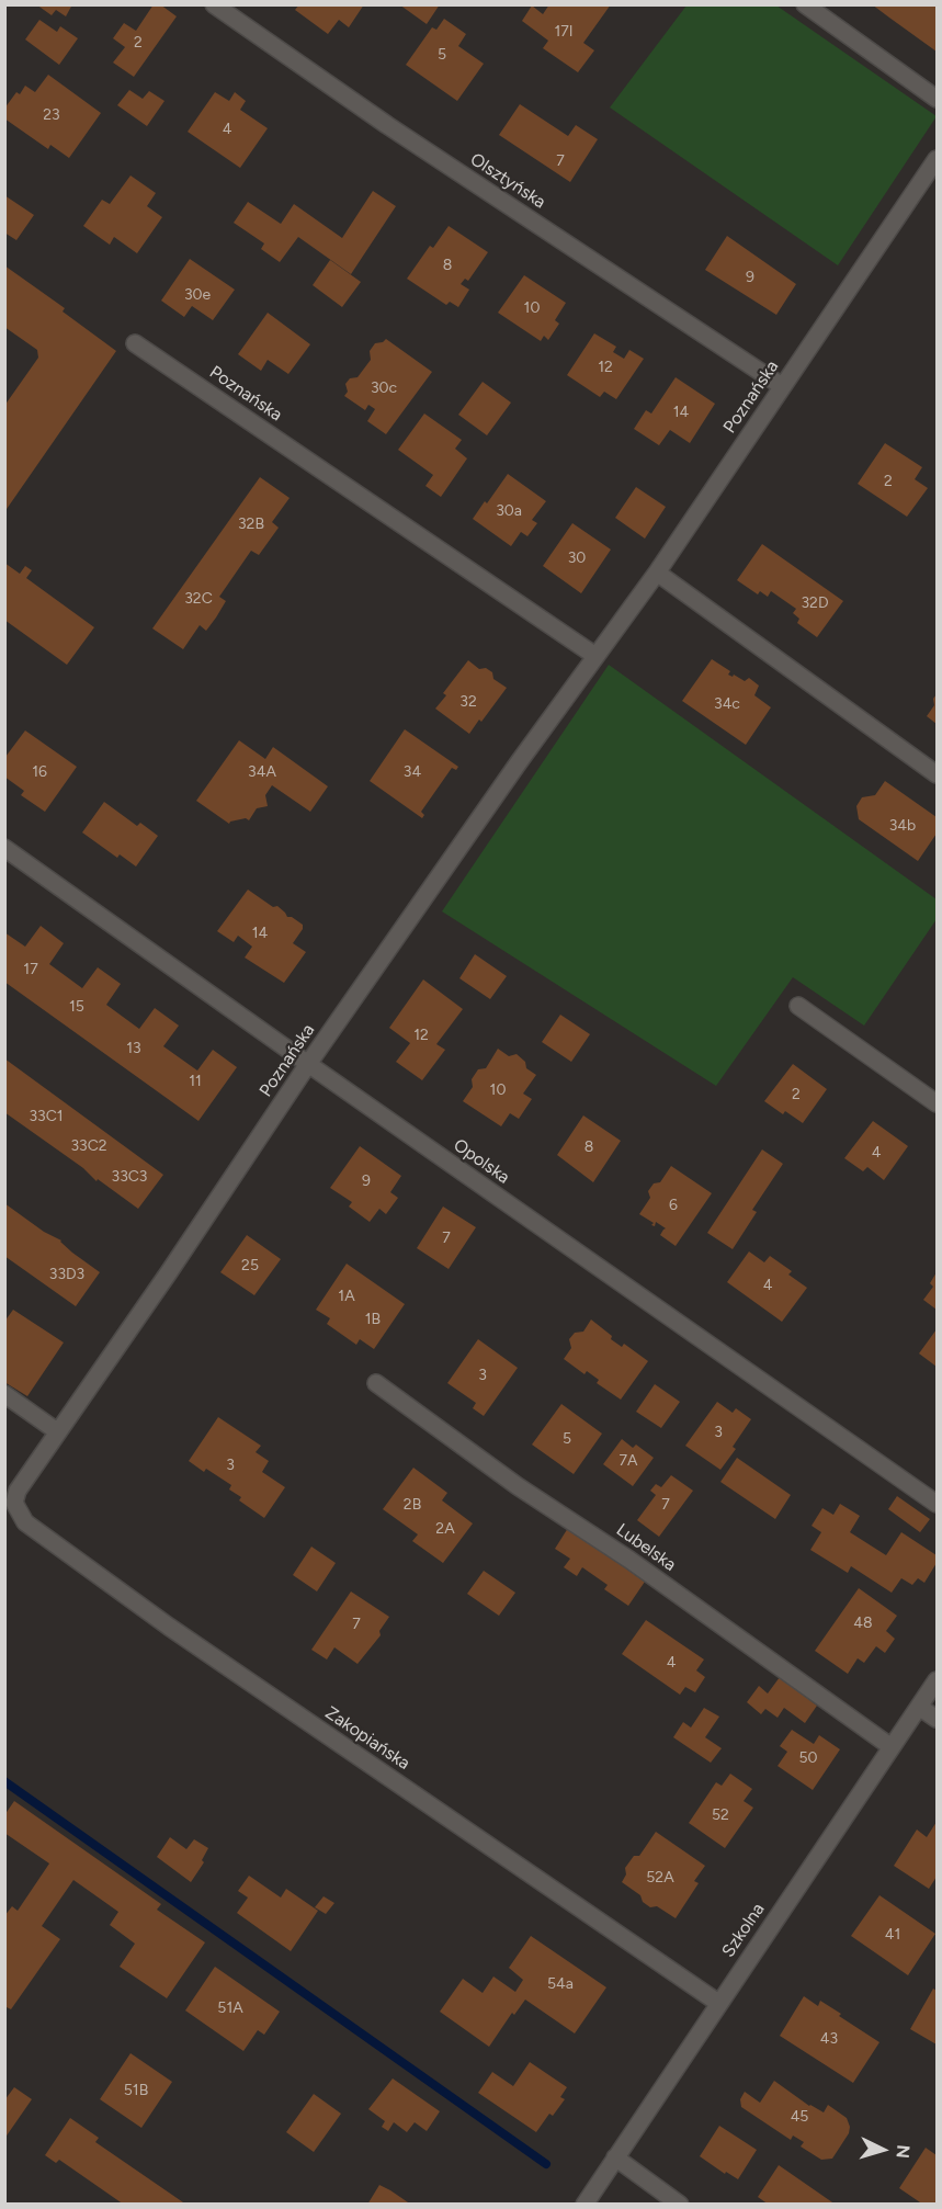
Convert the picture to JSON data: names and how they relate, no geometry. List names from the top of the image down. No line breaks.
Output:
{"streets":{"street":["Olsztyńska","Poznańska","Opolska","Lubelska","Zakopiańska","Szkolna"]},"crossings":[["Olsztyńska","Poznańska"],["Poznańska","Opolska"],["Poznańska","Zakopiańska"],["Lubelska","Szkolna"],["Zakopiańska","Szkolna"]],"house_numbers":["17I","2","5","23","4","7","8","9","30e","10","12","30c","14","2","30a","32B","30","32C","32D","32","34c","16","34A","34","34b","14","17","15","12","13","11","10","2","33C1","33C2","8","4","33C3","9","6","7","25","33D3","4","1A","1B","3","3","5","7A","3","2B","7","2A","48","7","4","50","52","52A","41","54a","51A","43","51B","45"],"north":"right"}
